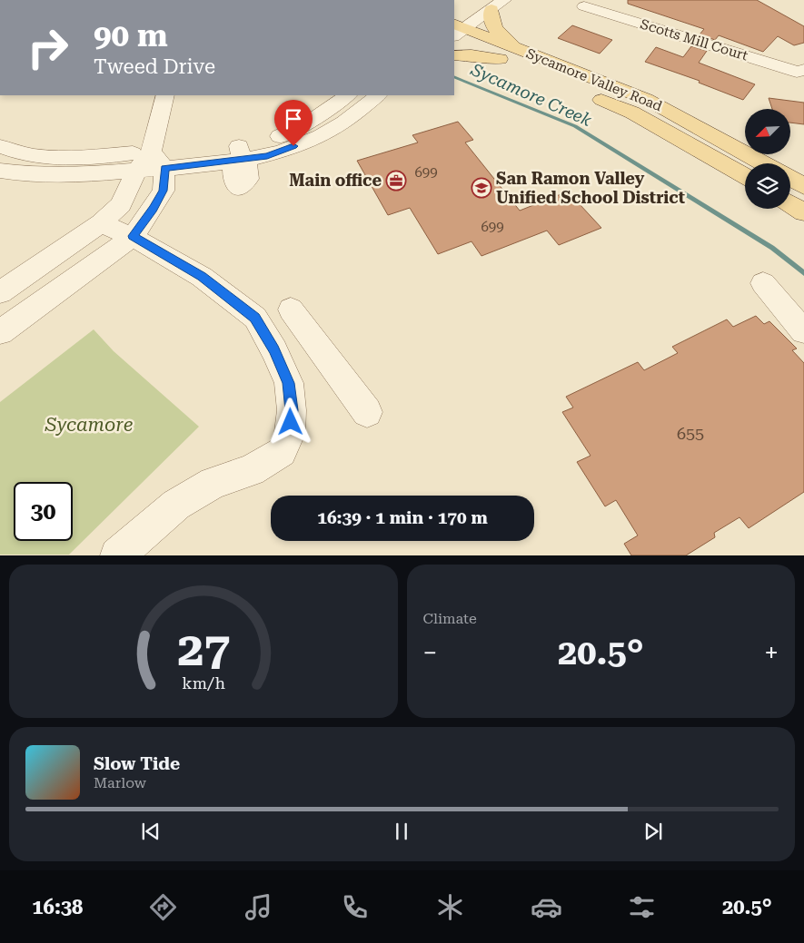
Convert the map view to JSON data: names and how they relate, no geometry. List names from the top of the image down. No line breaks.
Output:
{"streets":{"main road":["Sycamore Valley Road"],"street":["Scotts Mill Court"]},"water":["Sycamore Creek"],"parks":["Sycamore"],"places":{"office":["Main office"],"school or university":["San Ramon Valley Unified School District"]},"house_numbers":["699","699","655"],"north":"bottom left","page":{"turn":["90 m","Tweed Drive"],"limit":"30","trip":"16:39 · 1 min · 170 m","tile":"Climate","heat":["−","20.5°","+"],"song":["Slow Tide","Marlow"],"tabs":["16:38","20.5°"],"gauge":["27","km/h"]}}
